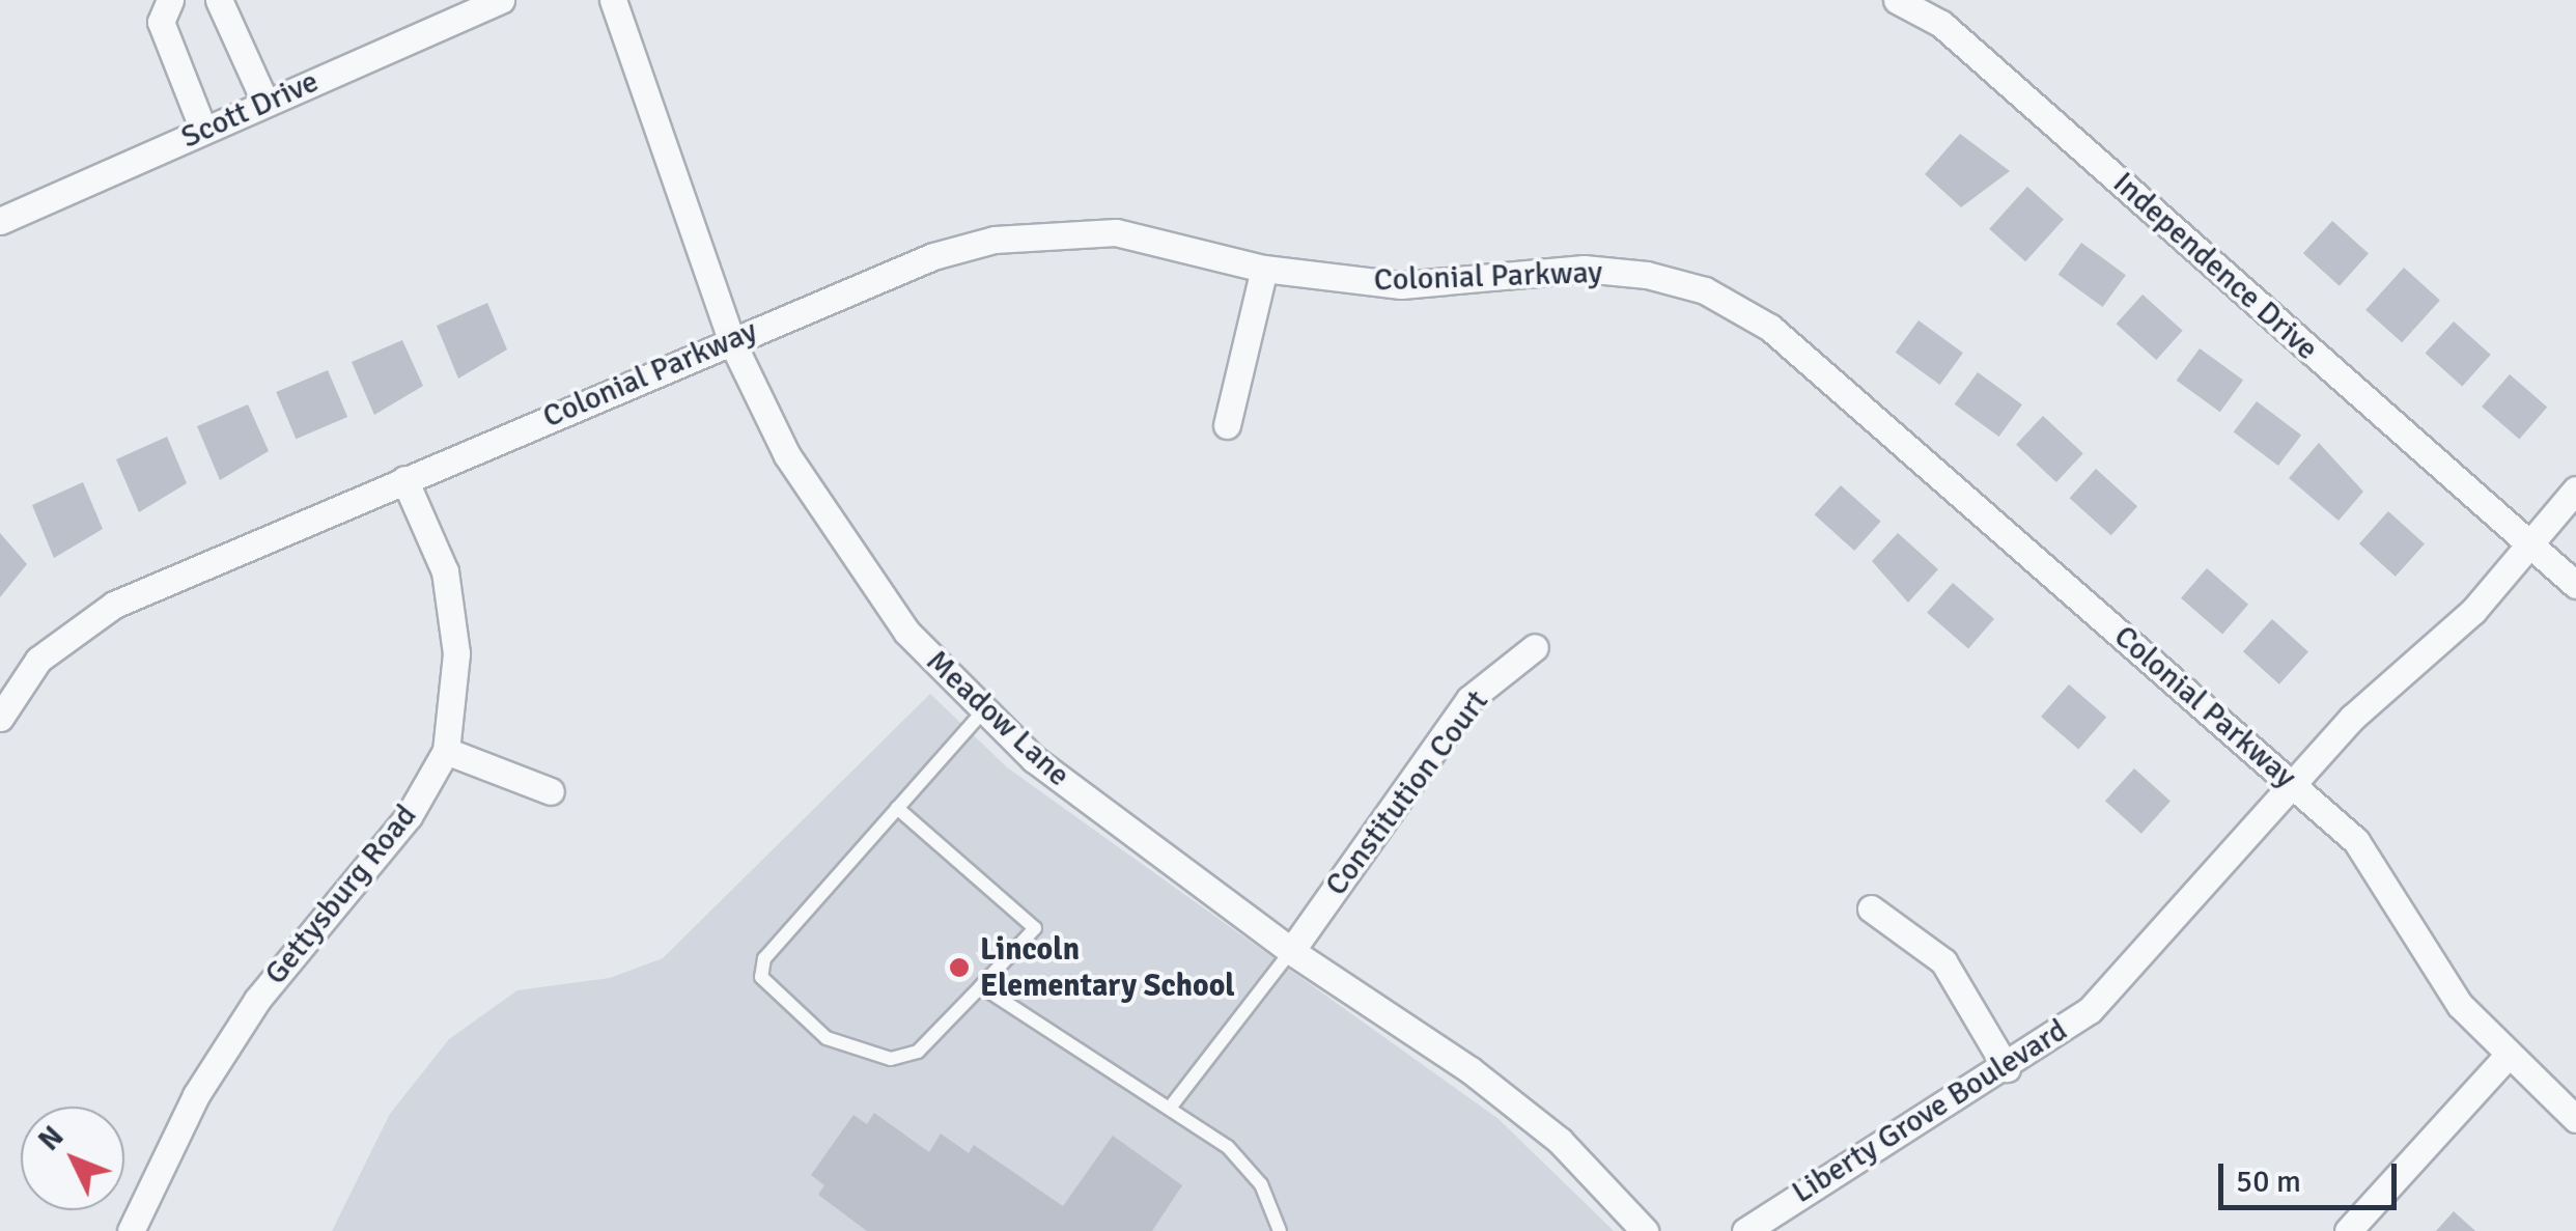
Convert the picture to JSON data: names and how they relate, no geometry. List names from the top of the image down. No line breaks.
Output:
{"streets":{"street":["Scott Drive","Independence Drive","Colonial Parkway","Meadow Lane","Constitution Court","Gettysburg Road","Liberty Grove Boulevard"]},"crossings":[["Independence Drive","Liberty Grove Boulevard"],["Colonial Parkway","Meadow Lane"],["Colonial Parkway","Gettysburg Road"],["Colonial Parkway","Liberty Grove Boulevard"],["Meadow Lane","Constitution Court"]],"places":["Lincoln Elementary School"],"scale_bar":"50 m","north":"top left"}
